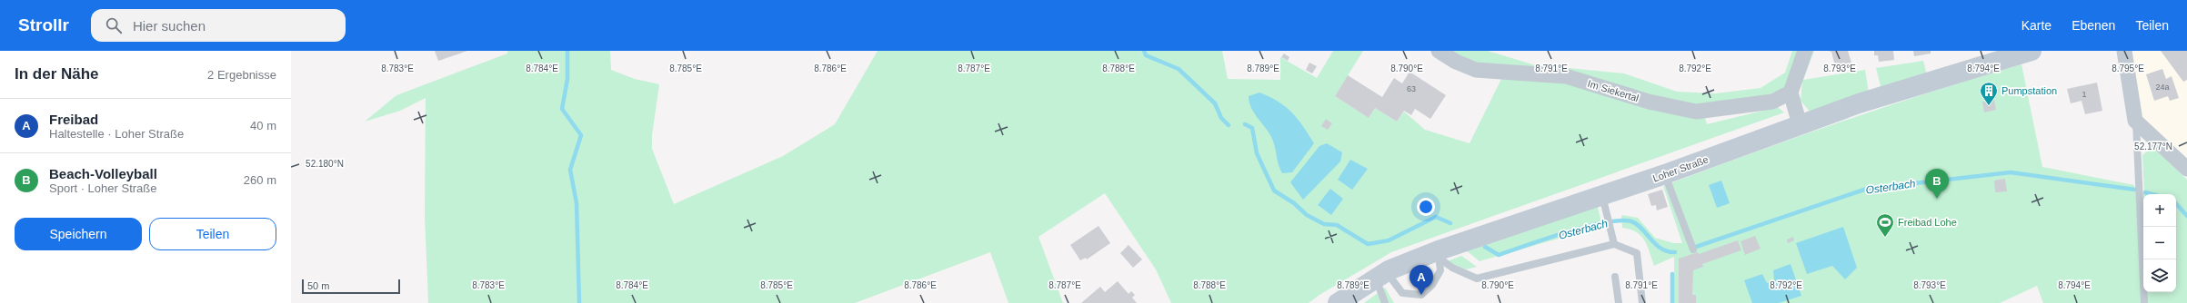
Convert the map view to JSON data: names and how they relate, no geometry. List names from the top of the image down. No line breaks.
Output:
{"streets":{"street":["Im Siekertal","Loher Straße"]},"water":["Osterbach"],"places":{"building":["Pumpstation"],"sports":["Freibad Lohe"]},"house_numbers":["24a","63","1"],"scale_bar":"50 m","page":{"header":"Strollr","search":"Hier suchen","nav":["Karte","Ebenen","Teilen"],"heading":["In der Nähe","2 Ergebnisse"],"list":[{"mark":"A","name":"Freibad","note":"Haltestelle · Loher Straße","value":"40 m"},{"mark":"B","name":"Beach-Volleyball","note":"Sport · Loher Straße","value":"260 m"}],"pins":["B","A"],"map_buttons":["+","−"],"buttons":["Speichern","Teilen"],"scale":"50 m"},"coordinates":["8.784°E","8.783°E","8.785°E","8.786°E","8.788°E","8.789°E","8.790°E","8.791°E","8.792°E","8.793°E","8.794°E","8.787°E","8.795°E","52.177°N","52.180°N"]}
